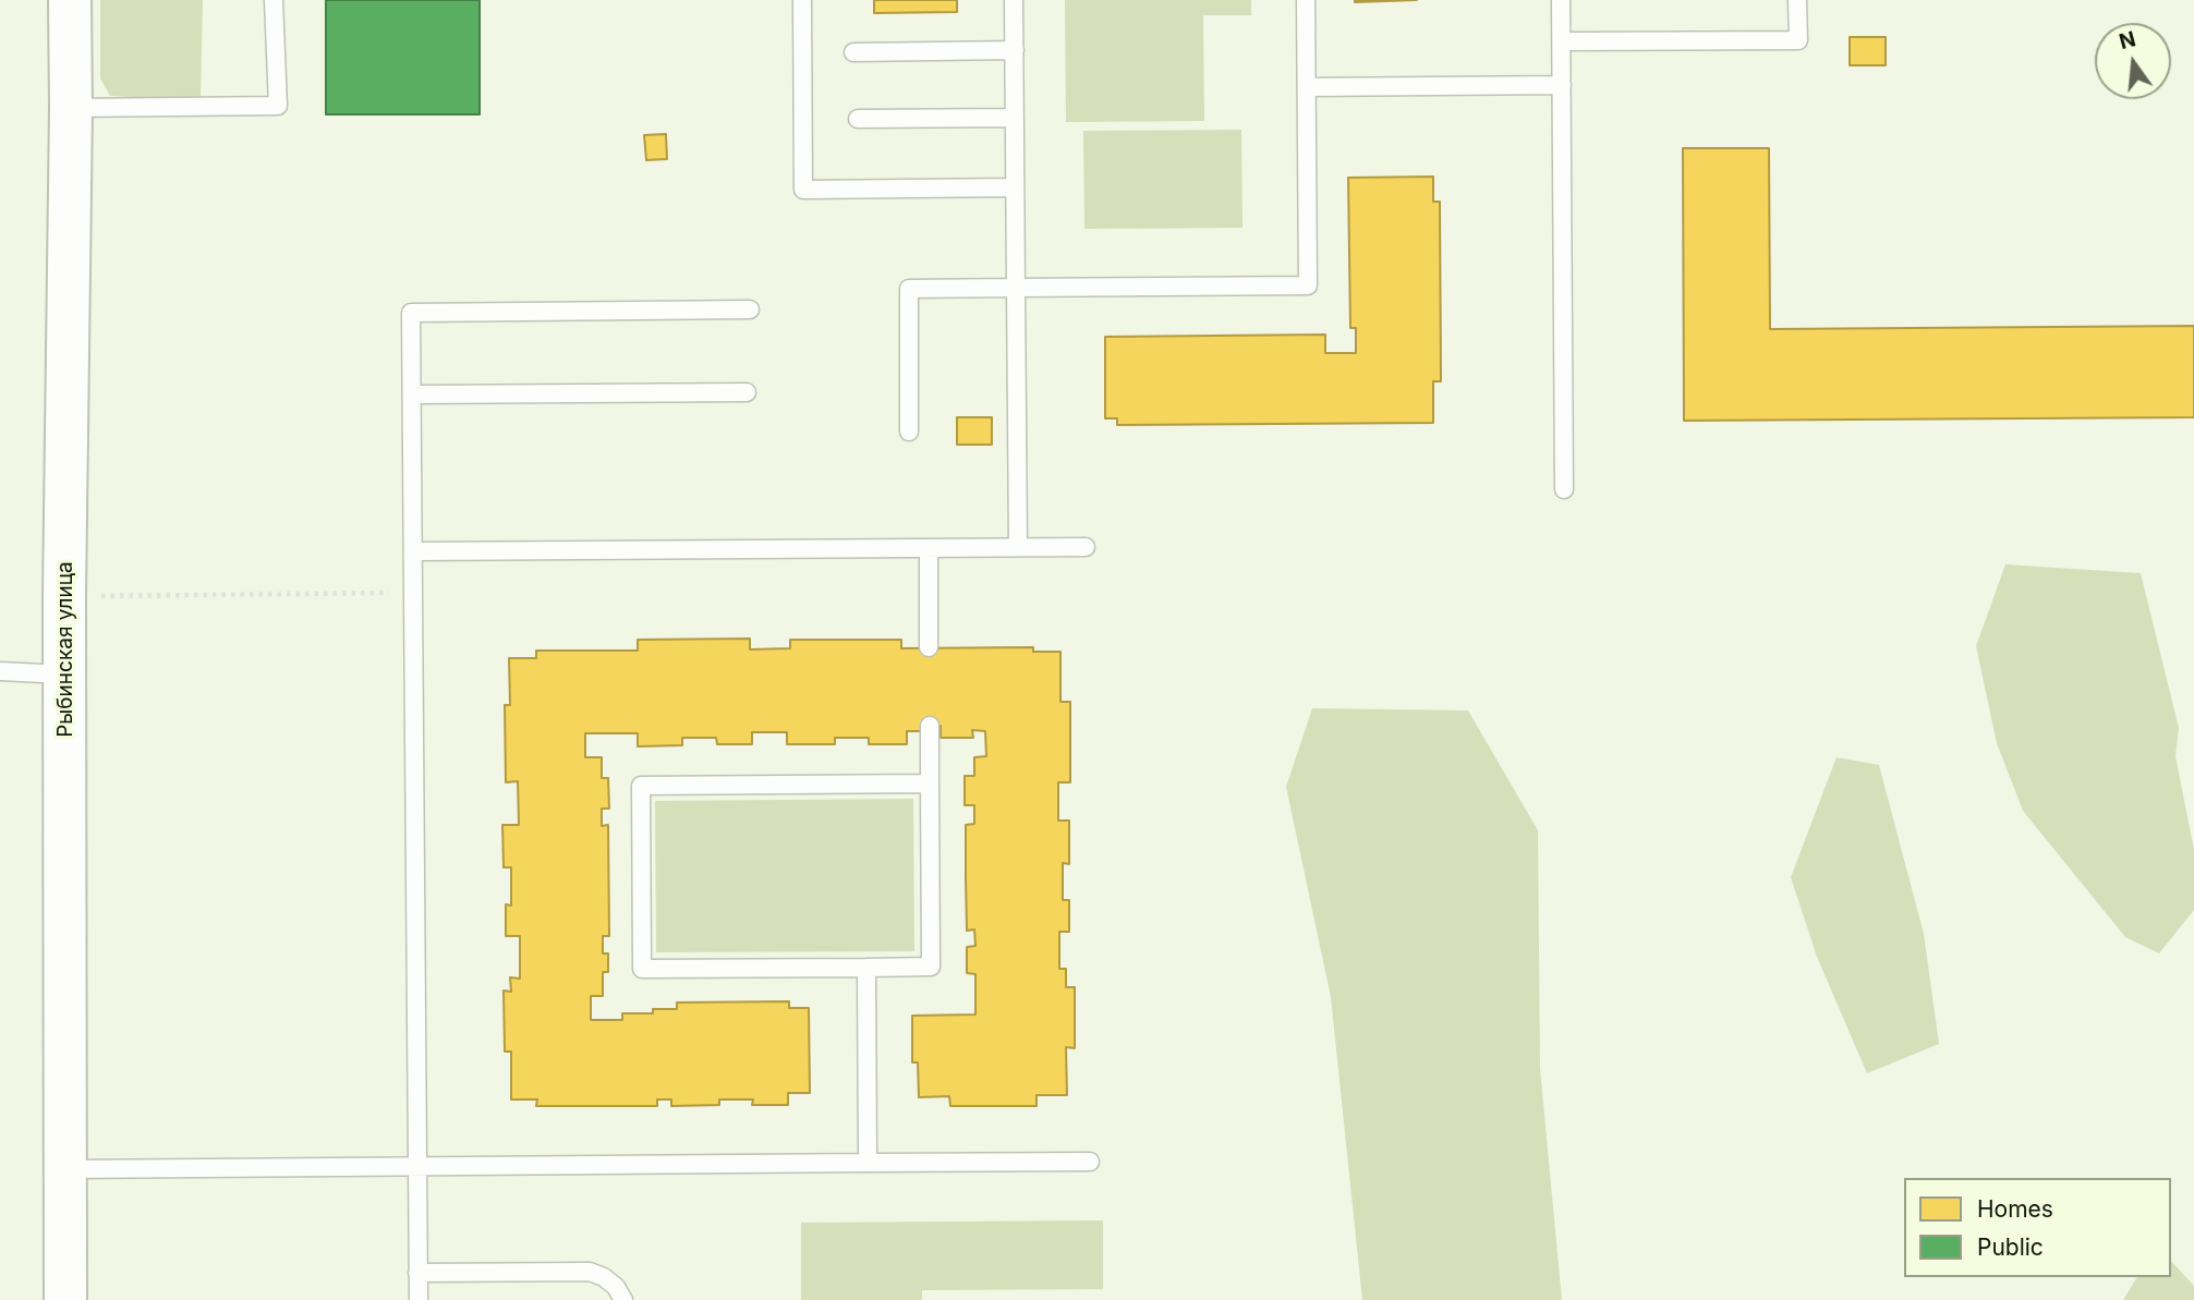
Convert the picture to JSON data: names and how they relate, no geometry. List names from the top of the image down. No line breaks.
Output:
{"streets":{"main road":["Рыбинская улица"]},"legend":["Homes","Public"],"north":"top"}
